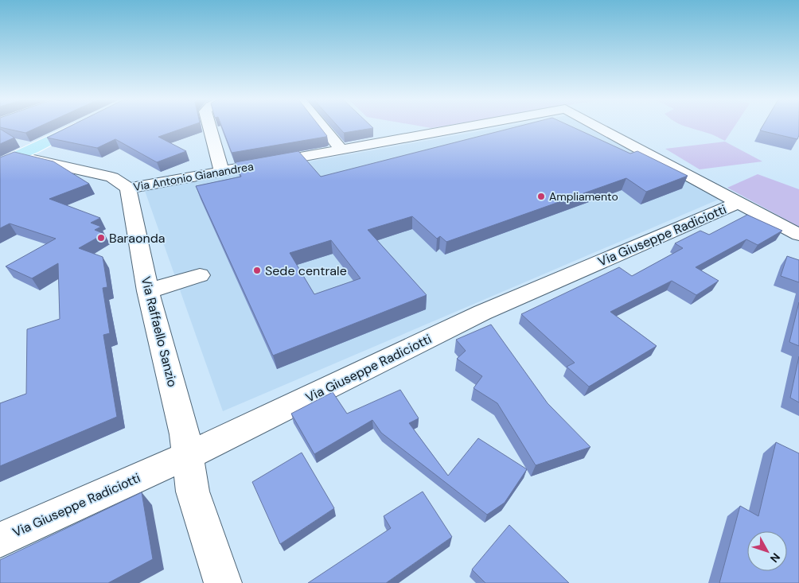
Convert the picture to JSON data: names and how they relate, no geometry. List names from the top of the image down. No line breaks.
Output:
{"streets":{"street":["Via Antonio Gianandrea","Via Giuseppe Radiciotti","Via Raffaello Sanzio"]},"crossings":[["Via Antonio Gianandrea","Via Giuseppe Radiciotti"],["Via Antonio Gianandrea","Via Raffaello Sanzio"],["Via Giuseppe Radiciotti","Via Raffaello Sanzio"]],"places":["Ampliamento","Baraonda","Sede centrale"],"north":"bottom right"}
